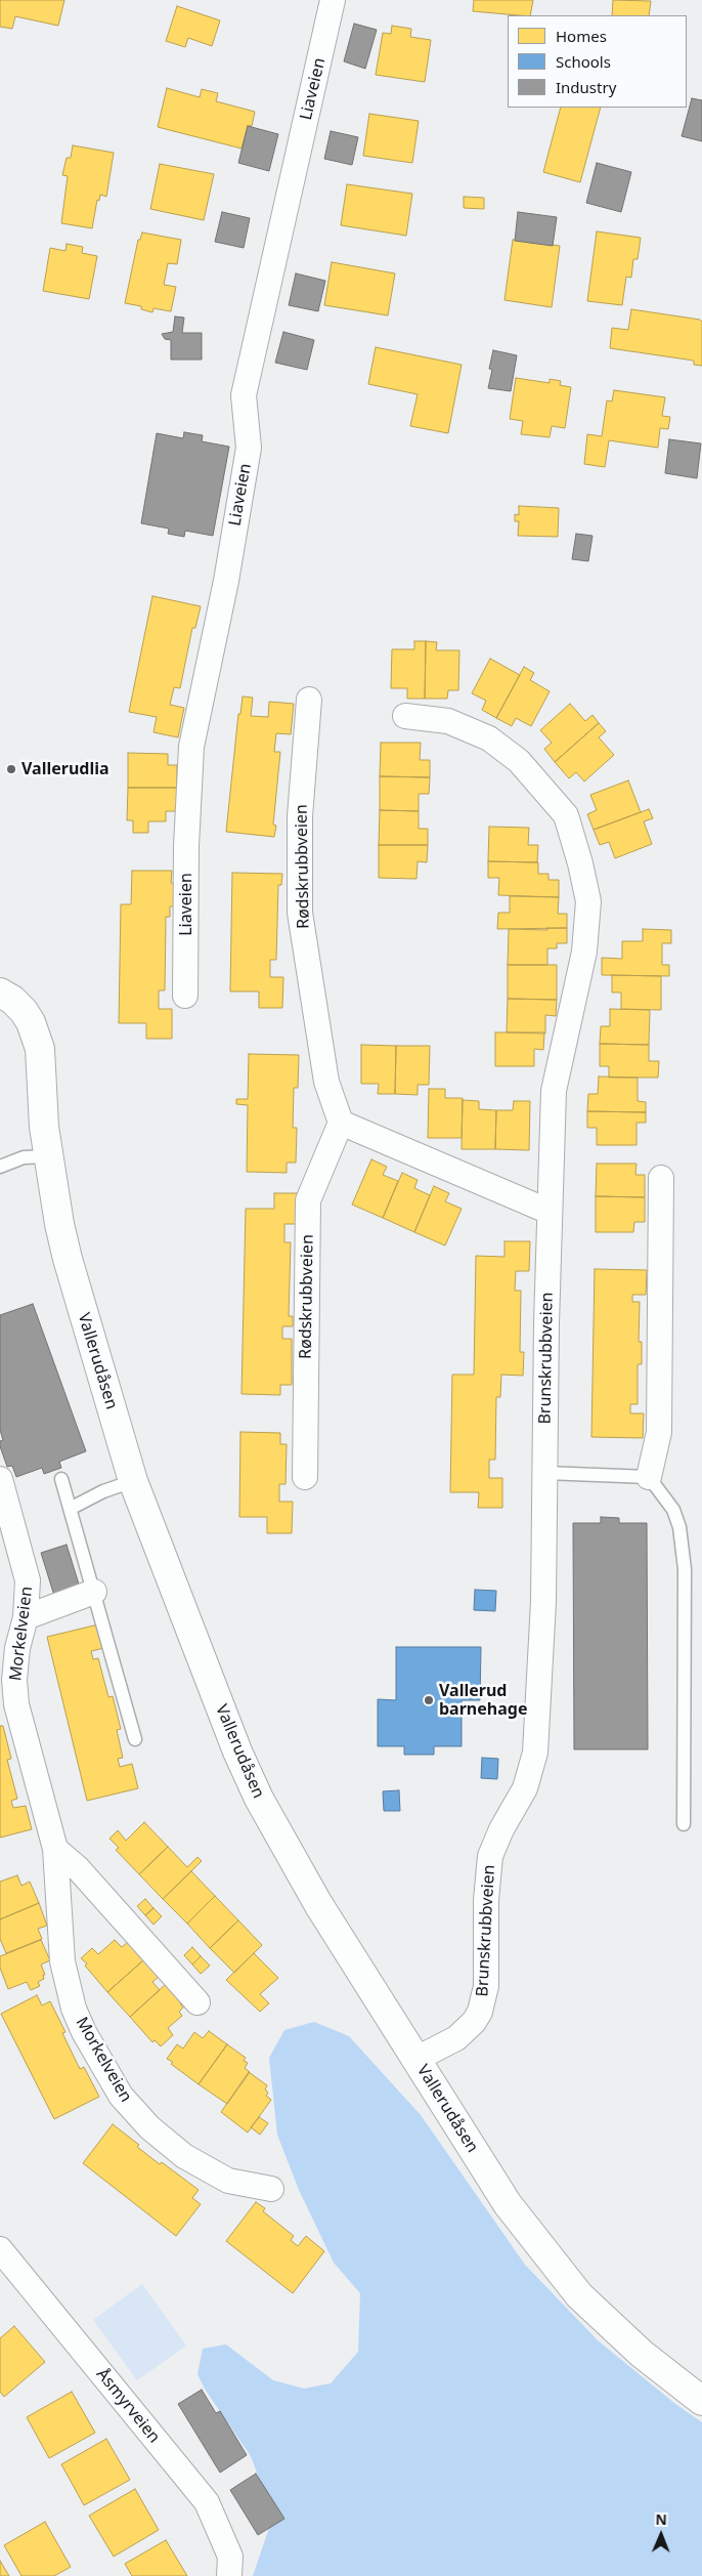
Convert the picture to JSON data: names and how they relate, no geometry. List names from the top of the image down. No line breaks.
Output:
{"streets":{"street":["Liaveien","Rødskrubbveien","Brunskrubbveien","Vallerudåsen","Morkelveien","Åsmyrveien"]},"crossings":[["Brunskrubbveien","Vallerudåsen"]],"places":["Vallerudlia","Vallerud barnehage"],"legend":["Homes","Schools","Industry"],"north":"top"}
